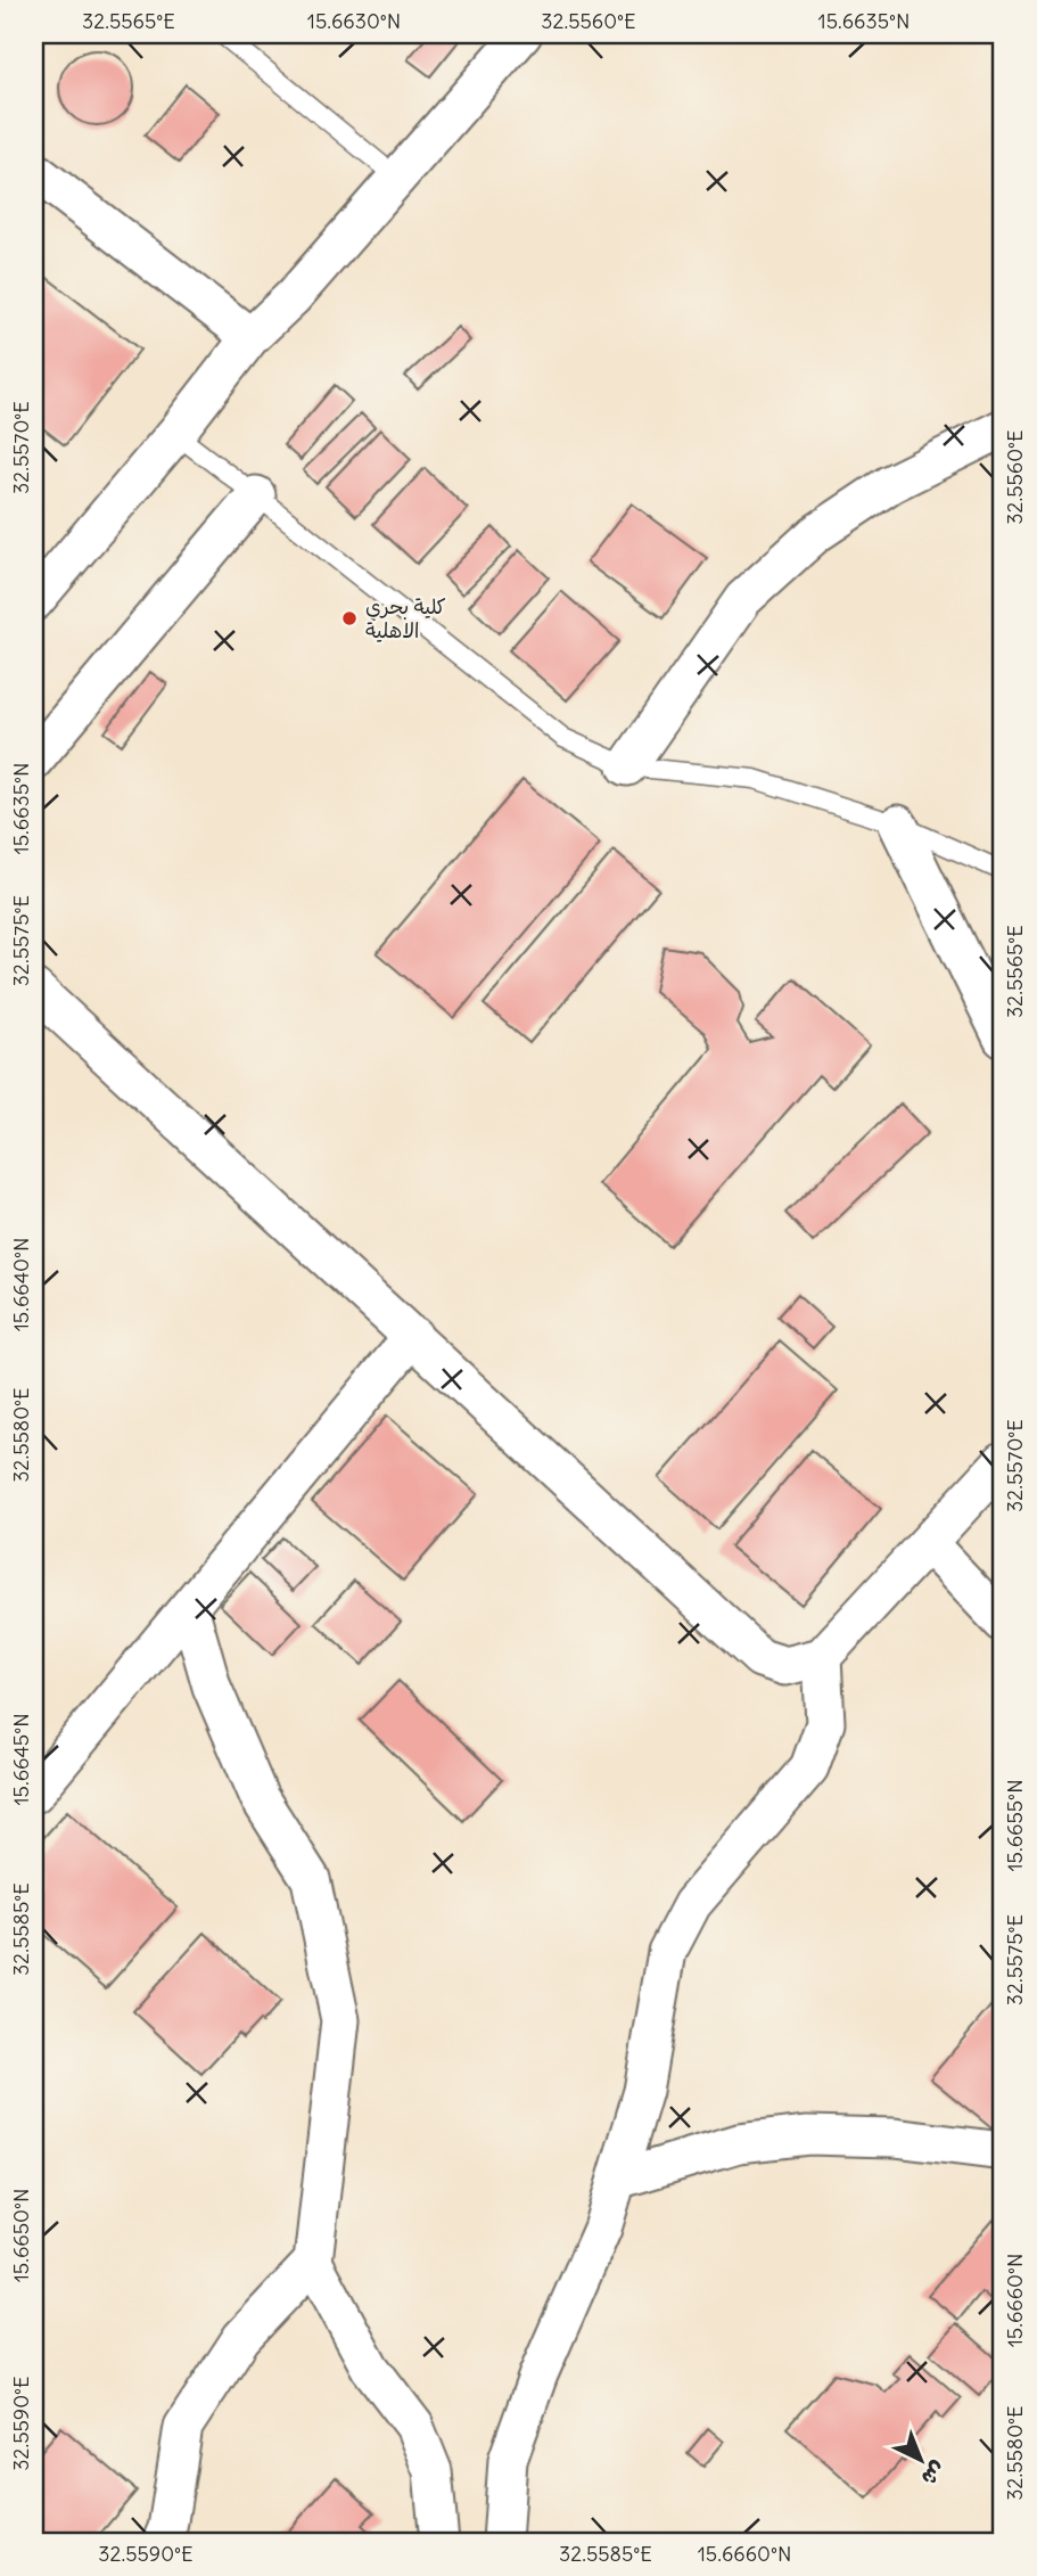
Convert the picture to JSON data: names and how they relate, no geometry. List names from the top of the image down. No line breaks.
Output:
{"places":["كلية بحري الاهلية"],"north":"bottom right","coordinates":["32.5565°E","15.6630°N","32.5560°E","15.6635°N","32.5570°E","32.5575°E","15.6640°N","32.5580°E","15.6645°N","15.6655°N","32.5585°E","15.6650°N","15.6660°N","32.5590°E"]}
